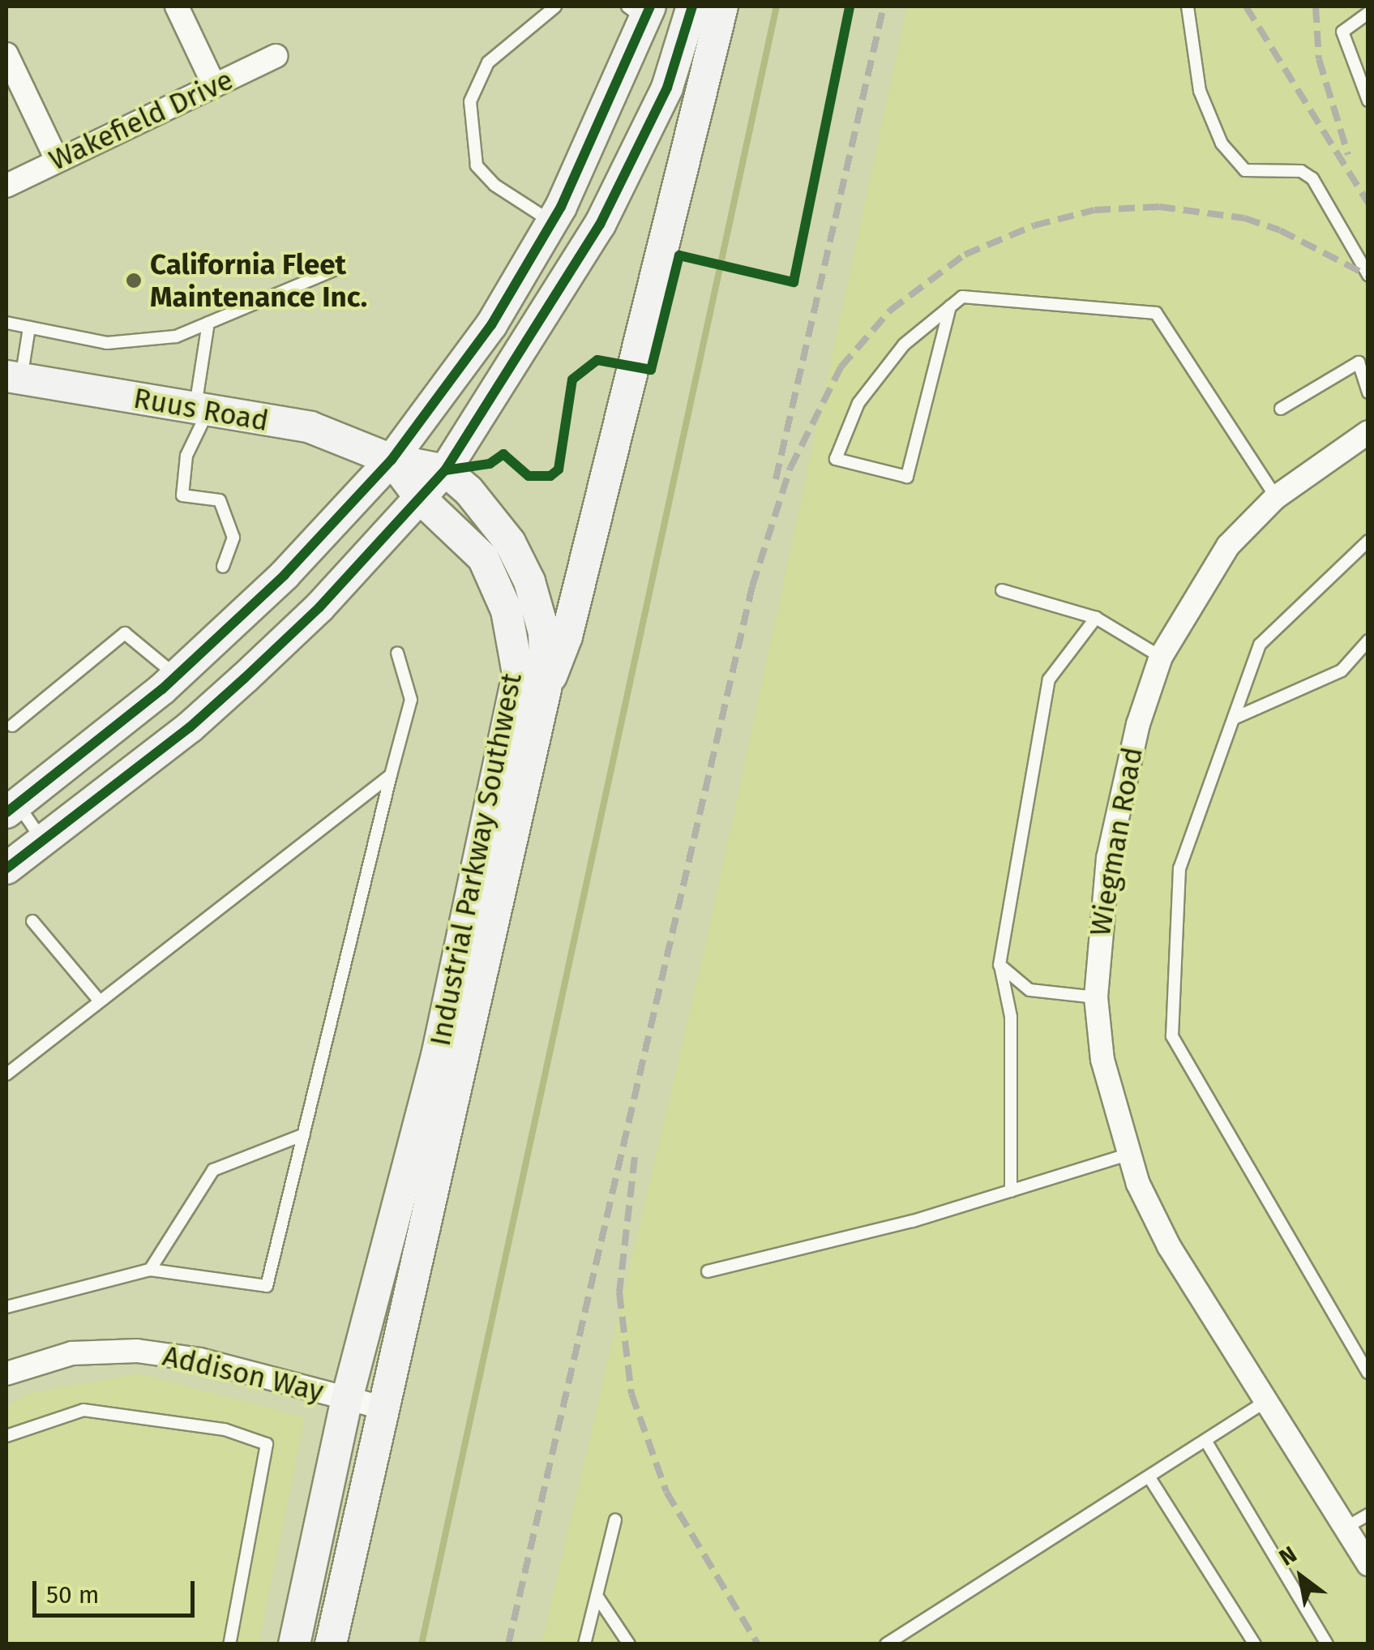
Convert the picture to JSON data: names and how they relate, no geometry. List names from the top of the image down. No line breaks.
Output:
{"streets":{"main road":["Ruus Road","Industrial Parkway Southwest"],"street":["Wakefield Drive","Wiegman Road","Addison Way"]},"crossings":[["Ruus Road","Industrial Parkway Southwest"],["Industrial Parkway Southwest","Addison Way"]],"places":["California Fleet Maintenance Inc."],"scale_bar":"50 m","north":"top left"}
